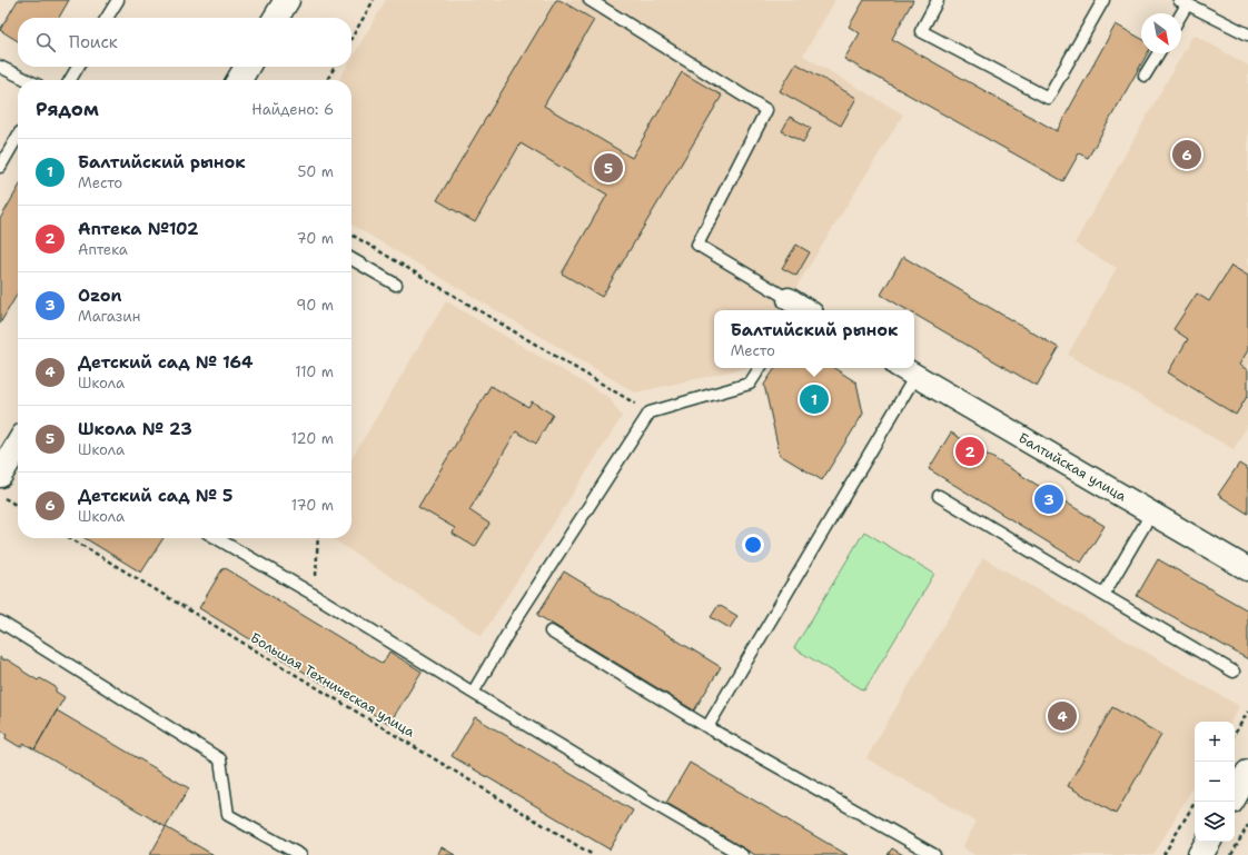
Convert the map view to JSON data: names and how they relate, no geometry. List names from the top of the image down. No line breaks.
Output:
{"streets":{"street":["Балтийская улица"],"path":["Большая Техническая улица"]},"north":"bottom right","page":{"search":"Поиск","heading":["Рядом","Найдено: 6"],"pins":["6","5","1","2","3","4"],"list":[{"mark":"1","name":"Балтийский рынок","note":"Место","value":"50 m"},{"mark":"2","name":"Аптека №102","note":"Аптека","value":"70 m"},{"mark":"3","name":"Ozon","note":"Магазин","value":"90 m"},{"mark":"4","name":"Детский сад № 164","note":"Школа","value":"110 m"},{"mark":"5","name":"Школа № 23","note":"Школа","value":"120 m"},{"mark":"6","name":"Детский сад № 5","note":"Школа","value":"170 m"}],"popup":["Балтийский рынок","Место"],"map_buttons":["+","−"]}}
